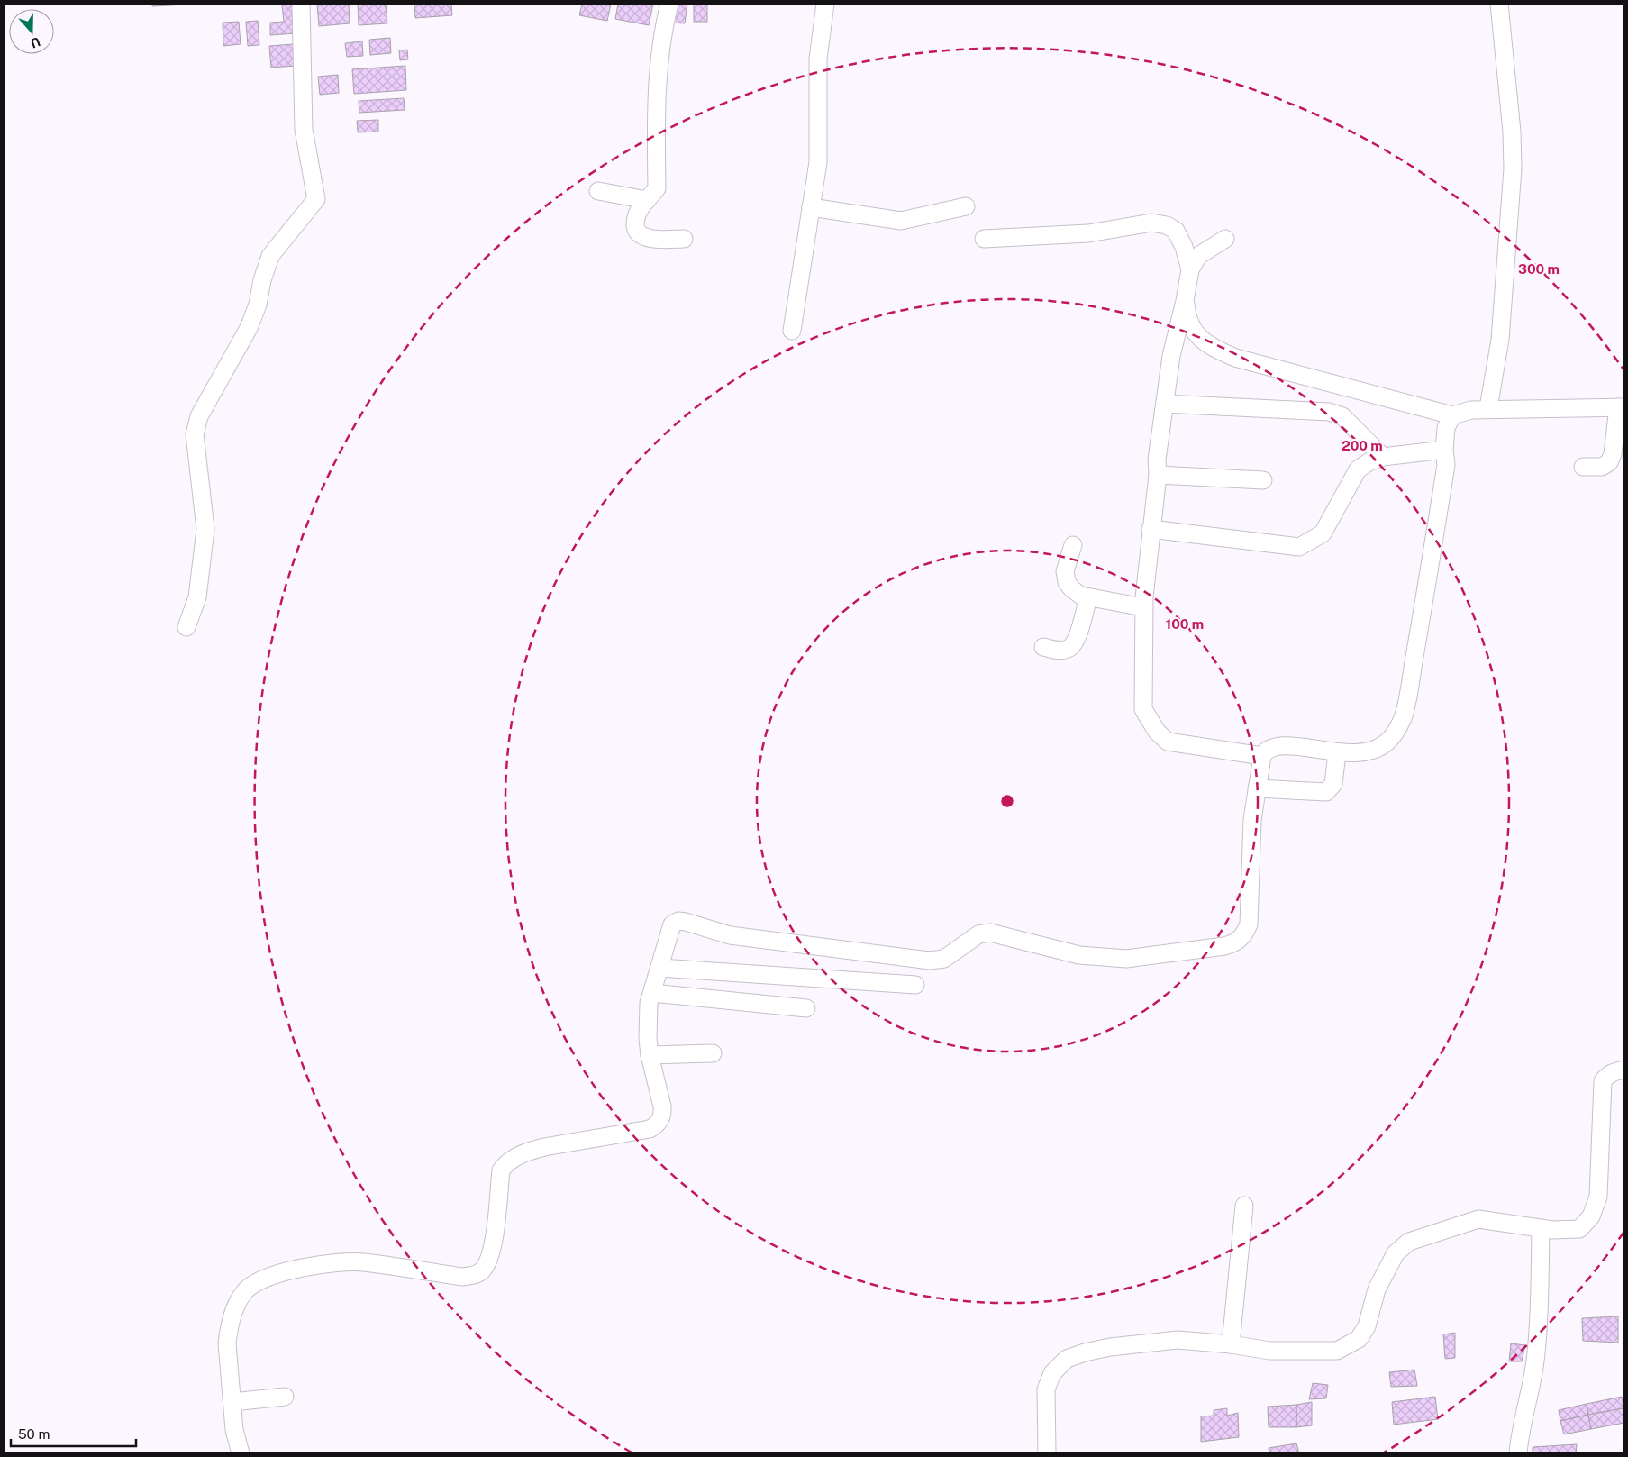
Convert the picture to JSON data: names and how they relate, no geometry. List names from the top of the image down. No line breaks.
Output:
{"scale_bar":"50 m","north":"bottom","rings":["300 m","200 m","100 m"]}
